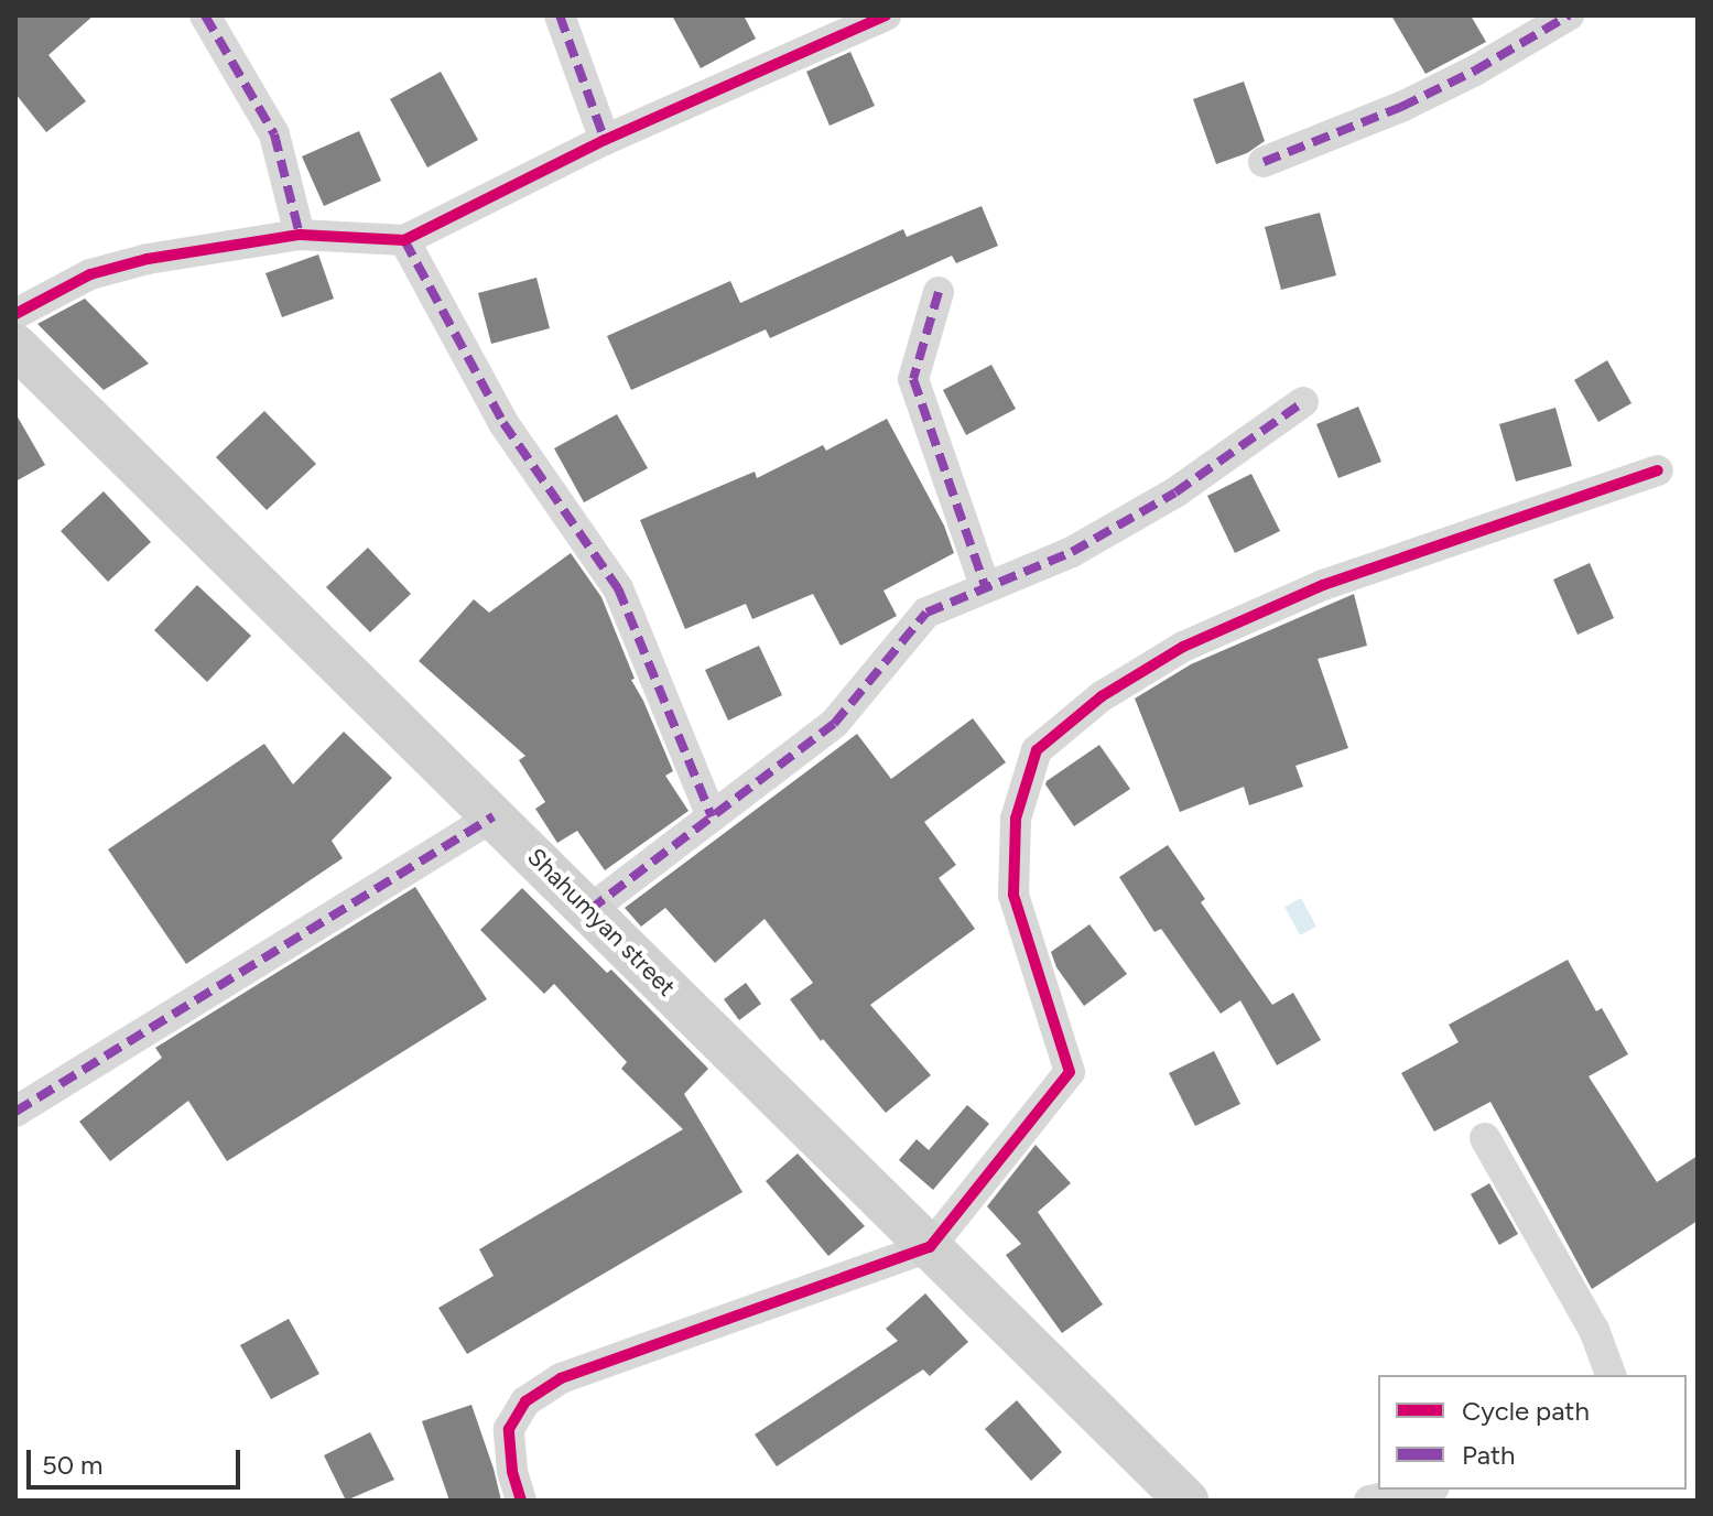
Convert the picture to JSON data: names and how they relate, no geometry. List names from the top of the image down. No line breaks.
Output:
{"streets":{"main road":["Shahumyan street"]},"legend":["Cycle path","Path"],"scale_bar":"50 m"}
